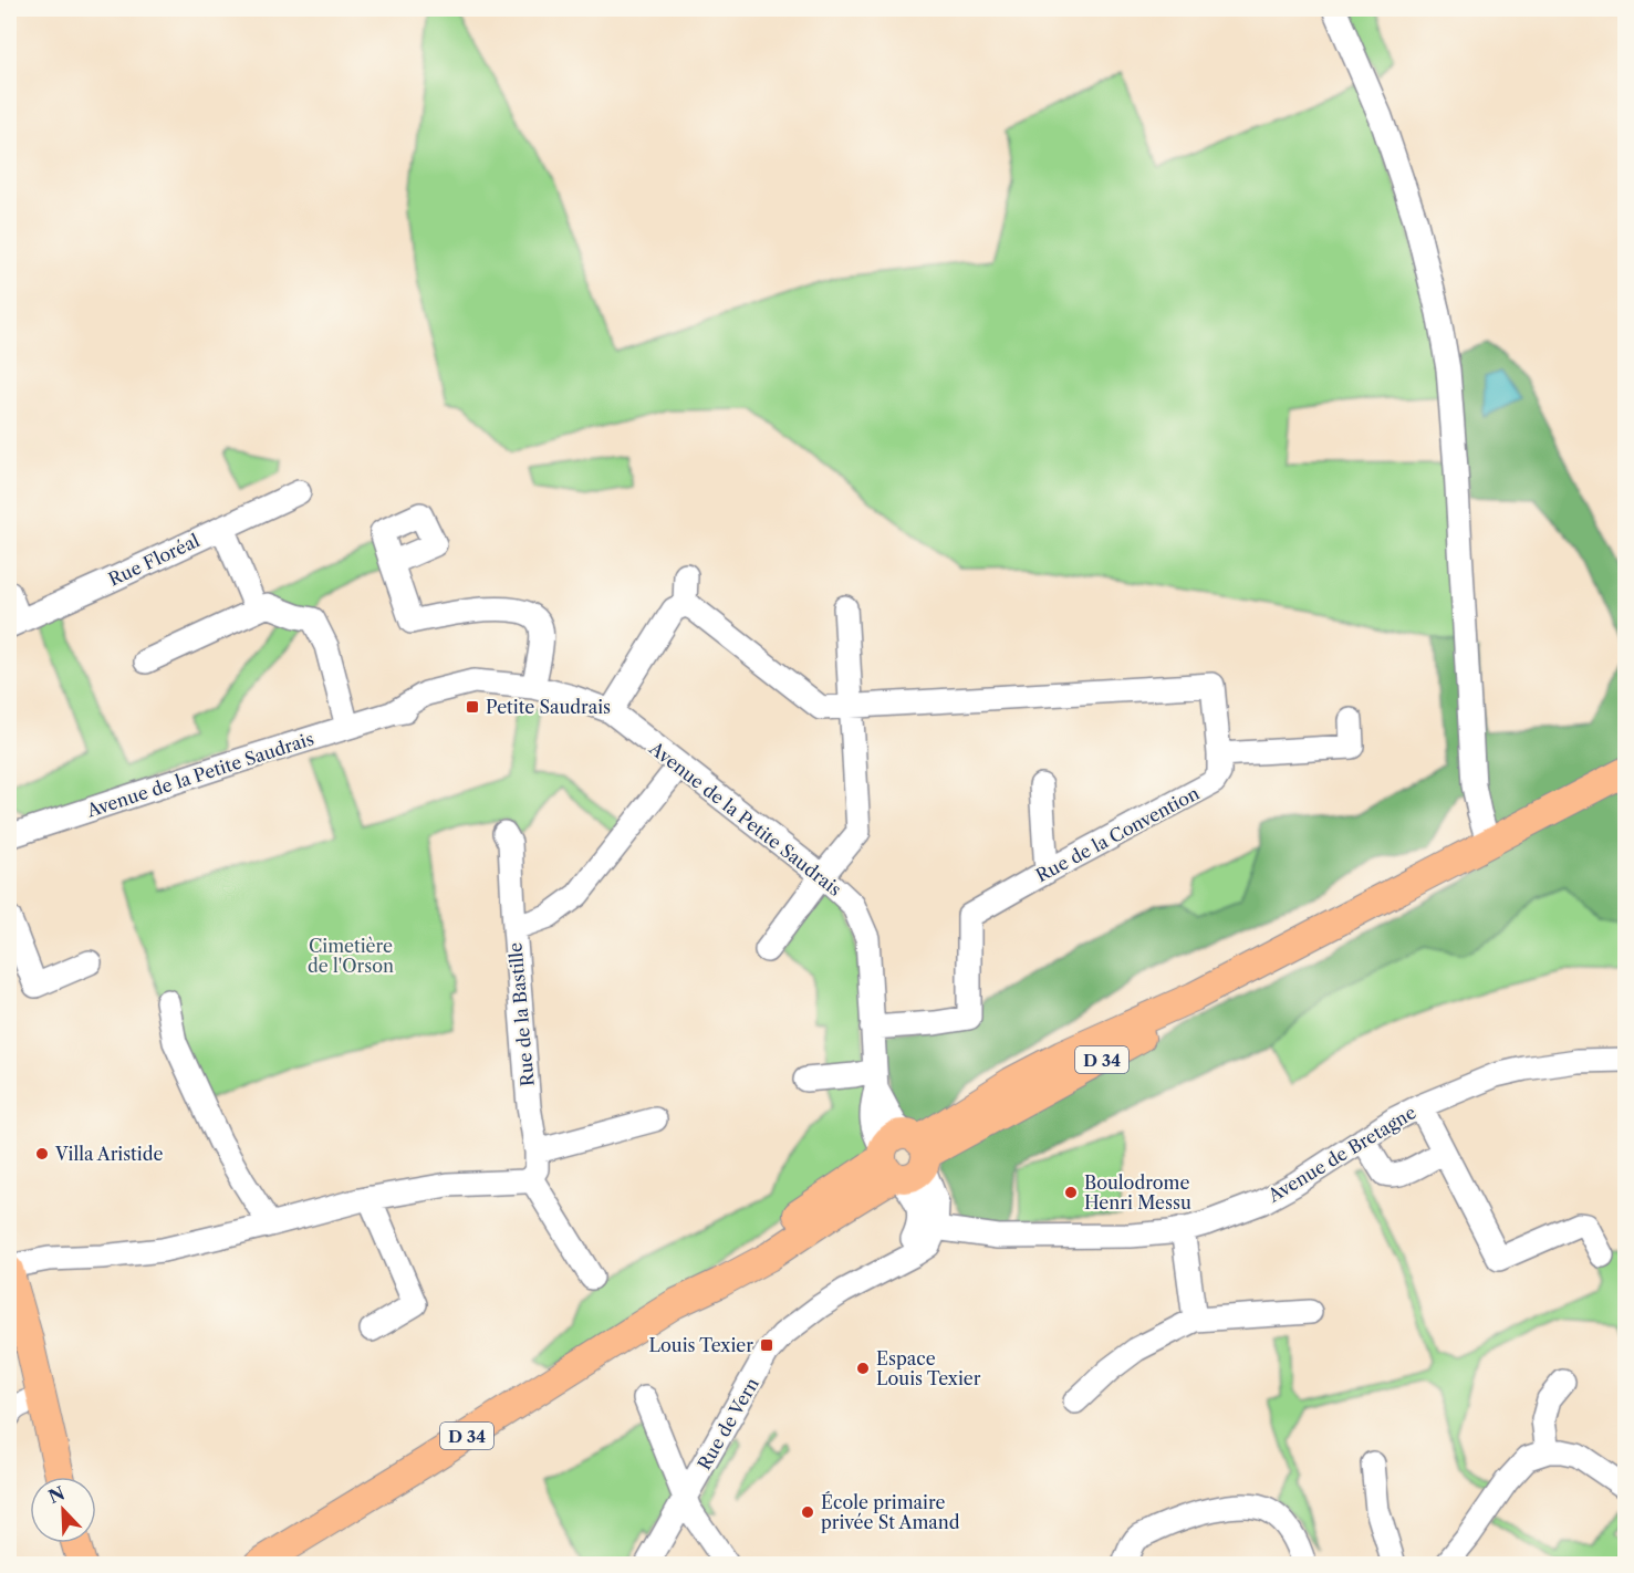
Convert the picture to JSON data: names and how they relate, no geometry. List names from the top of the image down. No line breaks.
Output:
{"streets":{"main road":["D 34"],"street":["Rue Floréal","Avenue de la Petite Saudrais","Rue de la Convention","Rue de la Bastille","Avenue de Bretagne","Rue de Vern"]},"crossings":[["Avenue de la Petite Saudrais","Rue de la Convention"],["Avenue de la Petite Saudrais","Rue de la Bastille"],["Avenue de la Petite Saudrais","D 34"],["Avenue de Bretagne","Rue de Vern"]],"parks":["Cimetière de l'Orson"],"places":{"transit":["Petite Saudrais","Louis Texier"],"other":["Villa Aristide","Boulodrome Henri Messu","Espace Louis Texier","École primaire privée St Amand"]},"north":"top left"}
